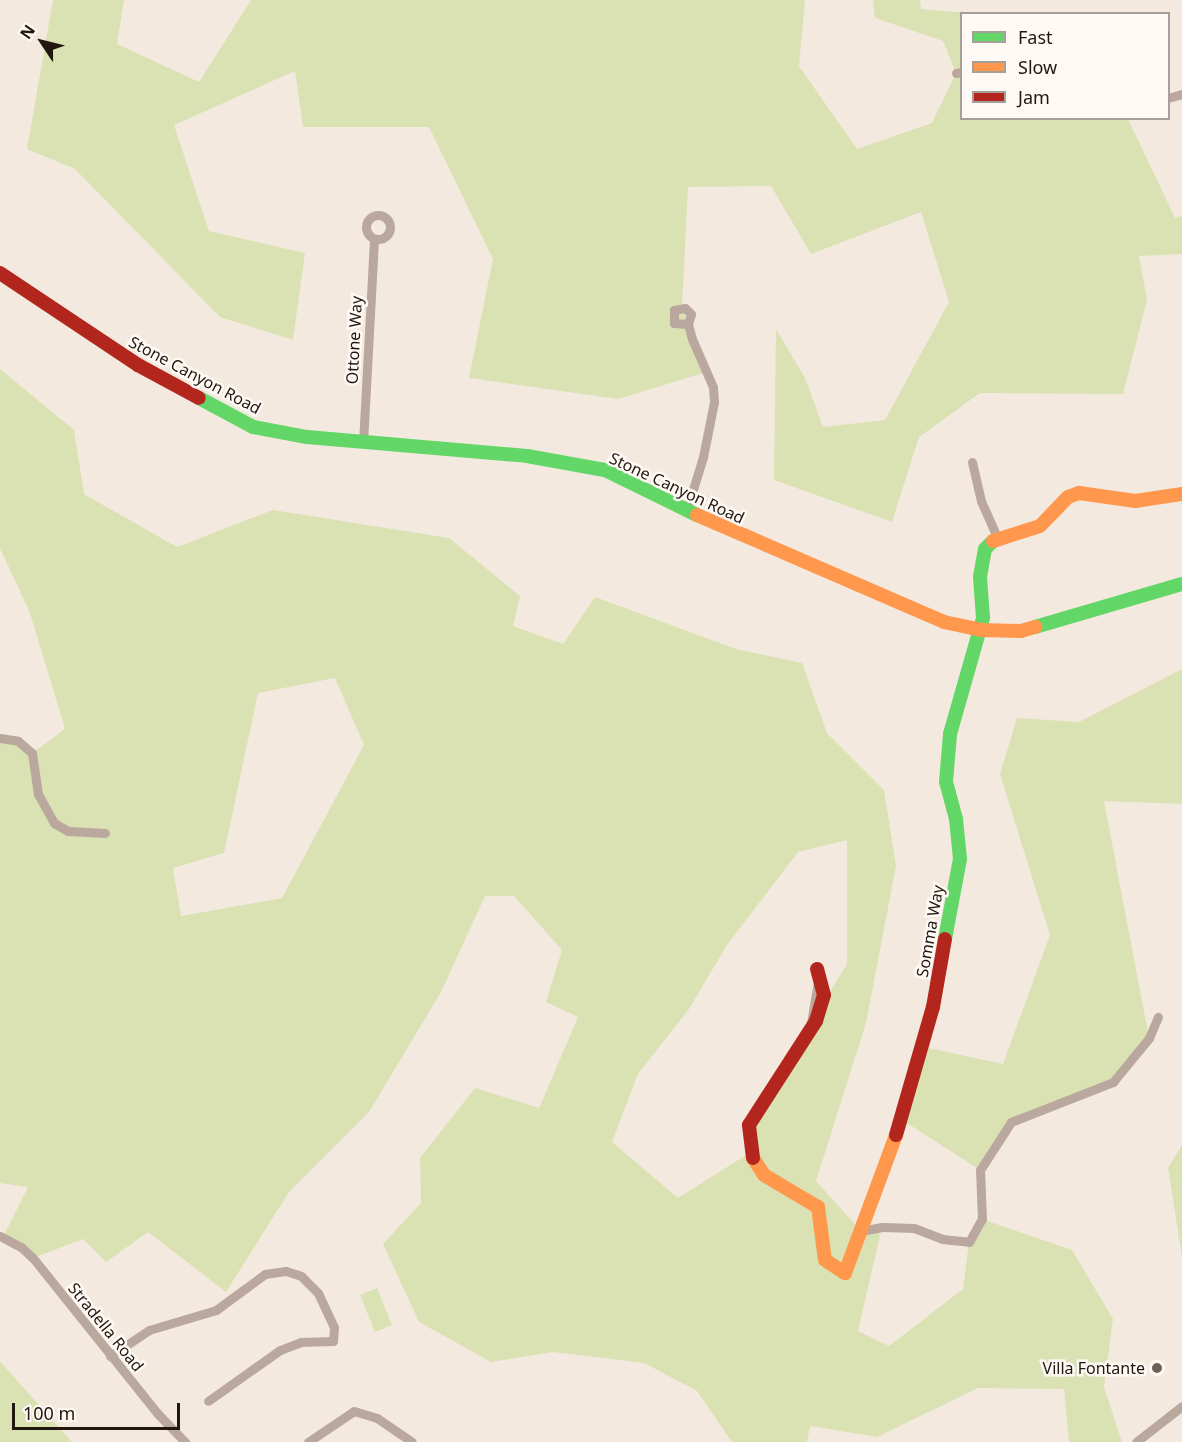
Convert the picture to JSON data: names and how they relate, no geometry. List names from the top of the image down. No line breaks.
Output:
{"streets":{"street":["Ottone Way","Stone Canyon Road","Somma Way","Stradella Road"]},"crossings":[["Ottone Way","Stone Canyon Road"],["Stone Canyon Road","Somma Way"]],"places":["Villa Fontante"],"legend":["Fast","Slow","Jam"],"scale_bar":"100 m","north":"top left"}
